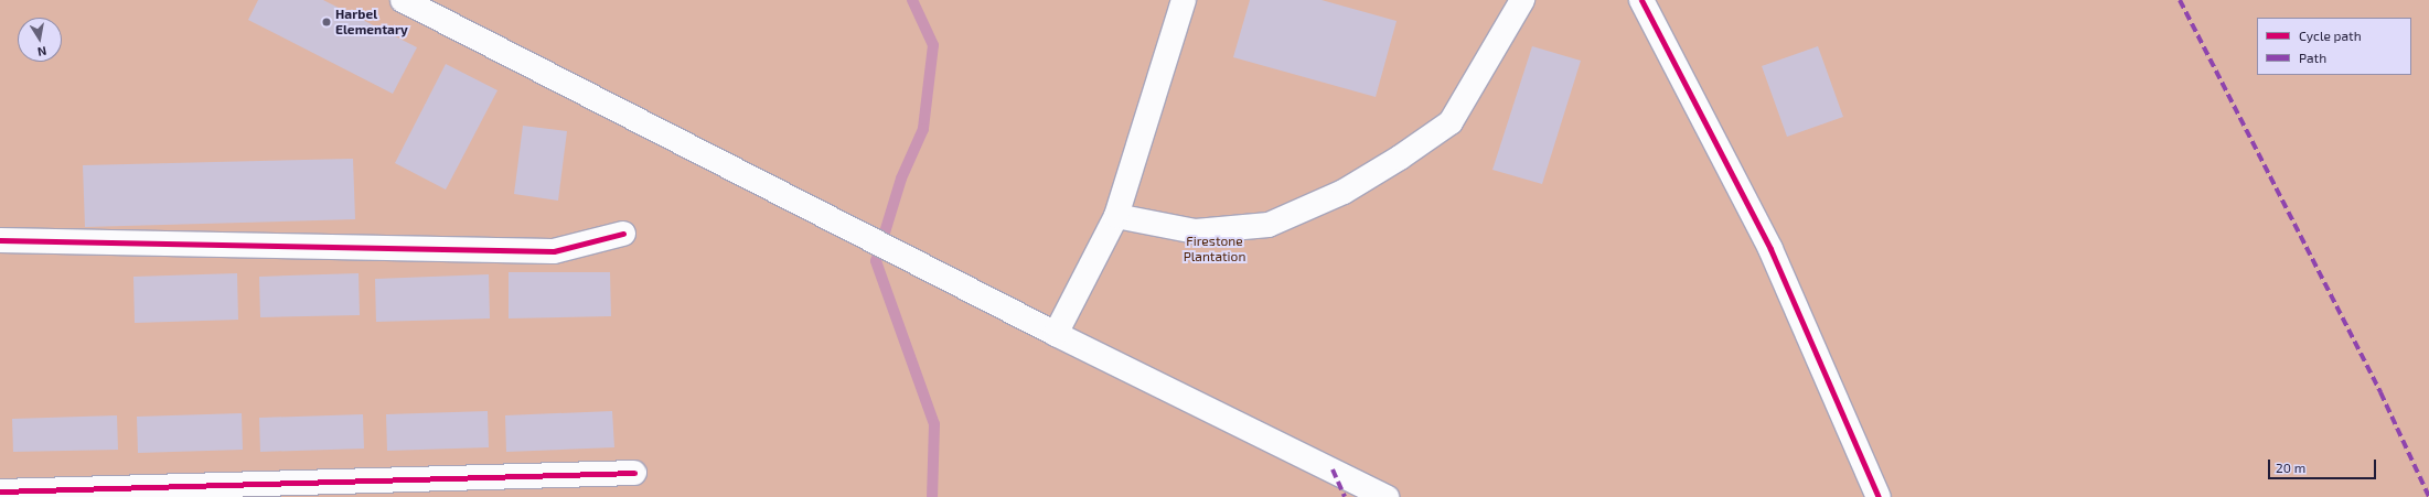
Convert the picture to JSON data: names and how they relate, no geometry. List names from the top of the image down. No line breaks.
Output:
{"parks":["Firestone Plantation"],"places":["Harbel Elementary"],"legend":["Cycle path","Path"],"scale_bar":"20 m","north":"bottom"}
